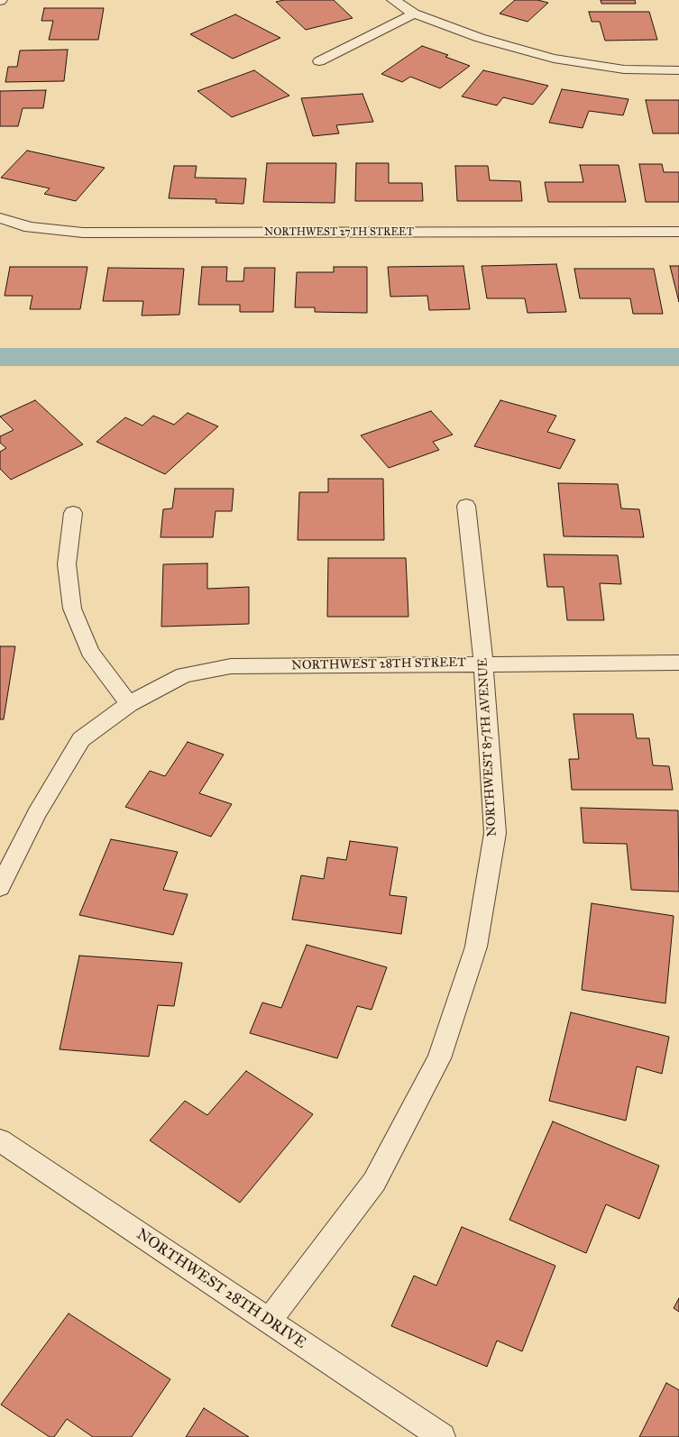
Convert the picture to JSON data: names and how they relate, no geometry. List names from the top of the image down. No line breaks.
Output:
{"streets":{"street":["NORTHWEST 27TH STREET","NORTHWEST 28TH STREET","NORTHWEST 87TH AVENUE","NORTHWEST 28TH DRIVE"]},"crossings":[["NORTHWEST 28TH STREET","NORTHWEST 87TH AVENUE"],["NORTHWEST 87TH AVENUE","NORTHWEST 28TH DRIVE"]]}
